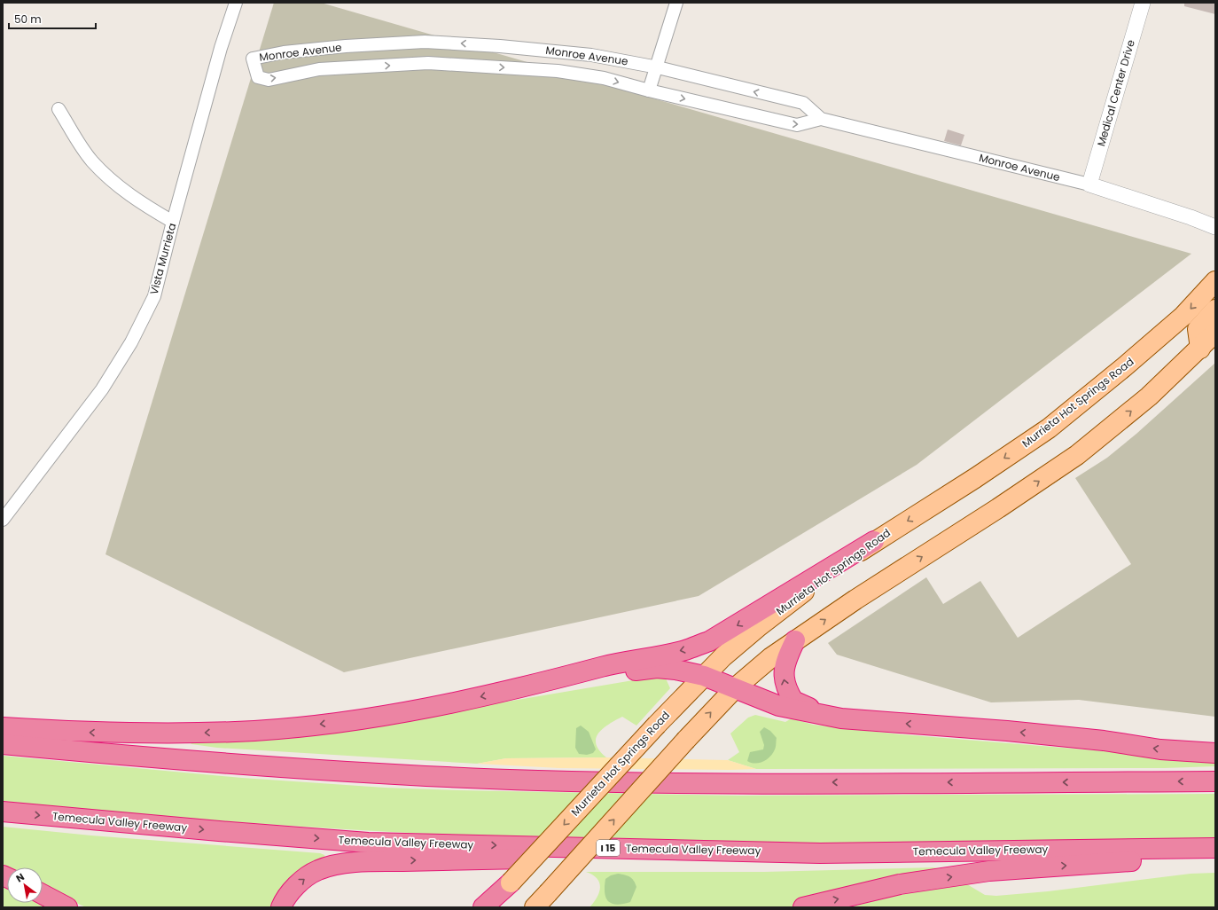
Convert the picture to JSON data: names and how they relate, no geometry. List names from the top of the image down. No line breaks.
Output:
{"streets":{"highway":["Temecula Valley Freeway","I 15"],"main road":["Murrieta Hot Springs Road"],"street":["Monroe Avenue","Medical Center Drive","Vista Murrieta"]},"crossings":[["Monroe Avenue","Medical Center Drive"]],"scale_bar":"50 m","north":"top left"}
